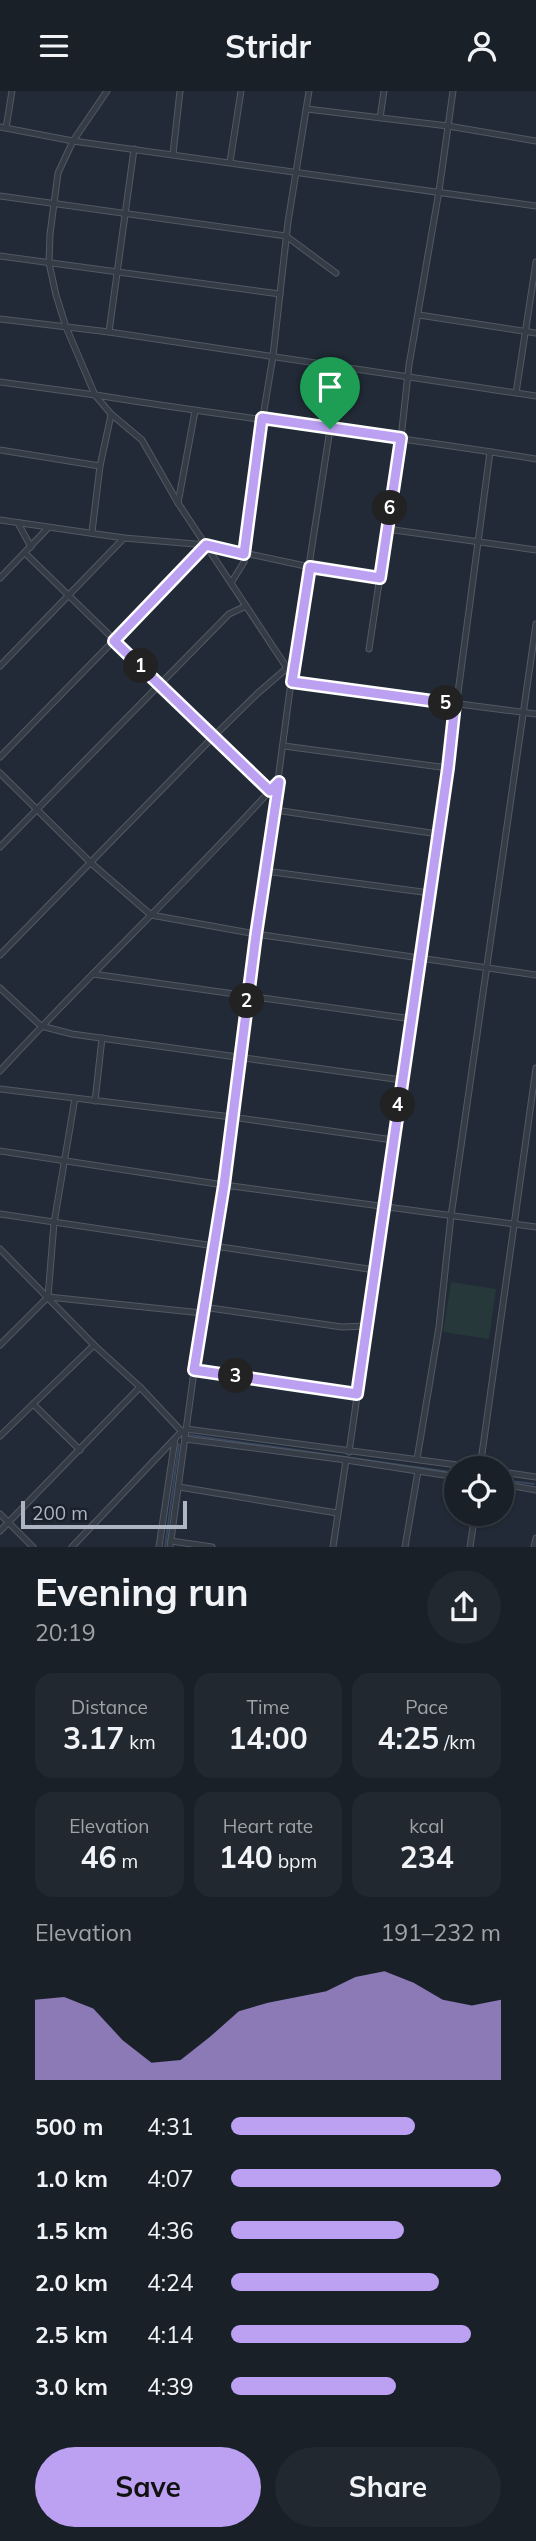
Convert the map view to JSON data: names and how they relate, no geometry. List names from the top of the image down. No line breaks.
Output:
{"scale_bar":"200 m","page":{"header":"Stridr","pins":["6","1","5","2","4","3"],"scale":"200 m","heading":["Evening run","20:19"],"stats":[["Distance","3.17 km"],["Time","14:00"],["Pace","4:25 /km"],["Elevation","46 m"],["Heart rate","140 bpm"],["kcal","234"]],"chart":["Elevation","191–232 m"],"list":[{"name":"500 m","note":"4:31"},{"name":"1.0 km","note":"4:07"},{"name":"1.5 km","note":"4:36"},{"name":"2.0 km","note":"4:24"},{"name":"2.5 km","note":"4:14"},{"name":"3.0 km","note":"4:39"}],"buttons":["Save","Share"]}}
